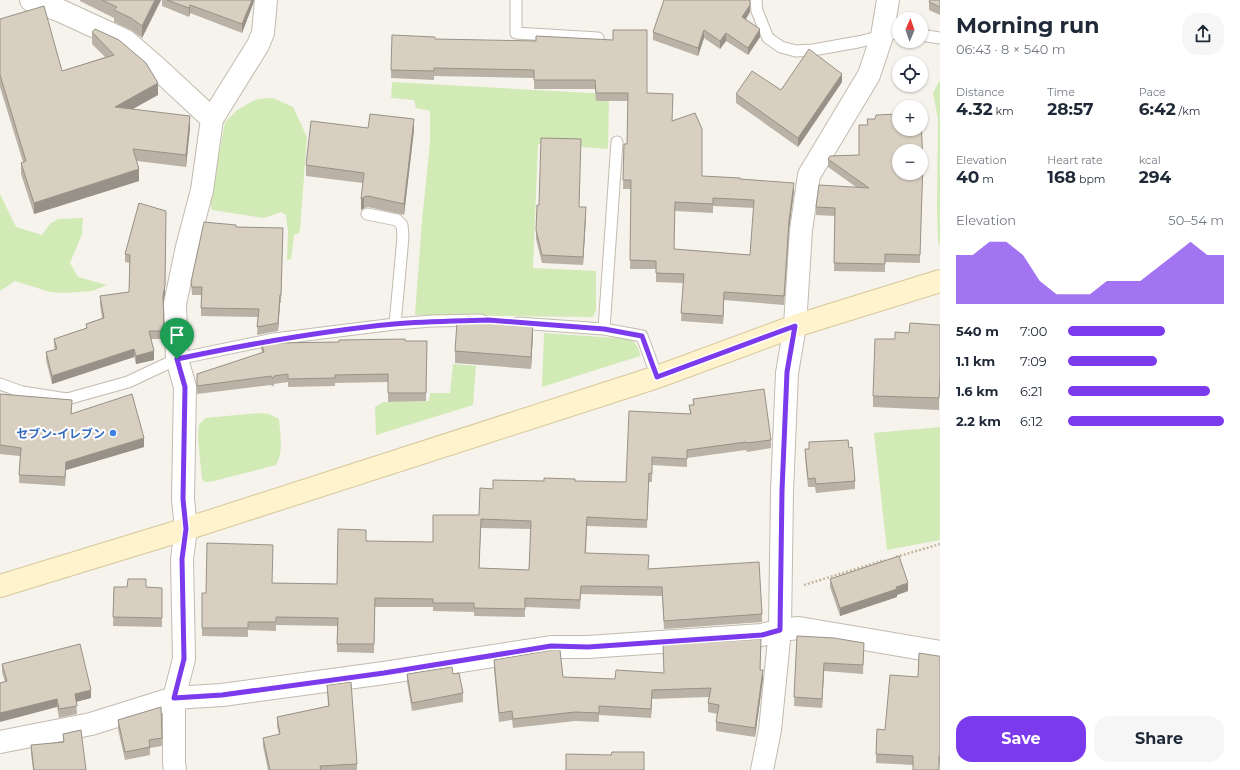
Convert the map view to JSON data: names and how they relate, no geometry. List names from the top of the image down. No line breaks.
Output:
{"places":["セブン-イレブン"],"north":"top","page":{"heading":["Morning run","06:43 · 8 × 540 m"],"map_buttons":["+","−"],"stats":[["Distance","4.32 km"],["Time","28:57"],["Pace","6:42 /km"],["Elevation","40 m"],["Heart rate","168 bpm"],["kcal","294"]],"chart":["Elevation","50–54 m"],"list":[{"name":"540 m","note":"7:00"},{"name":"1.1 km","note":"7:09"},{"name":"1.6 km","note":"6:21"},{"name":"2.2 km","note":"6:12"}],"buttons":["Save","Share"]}}
